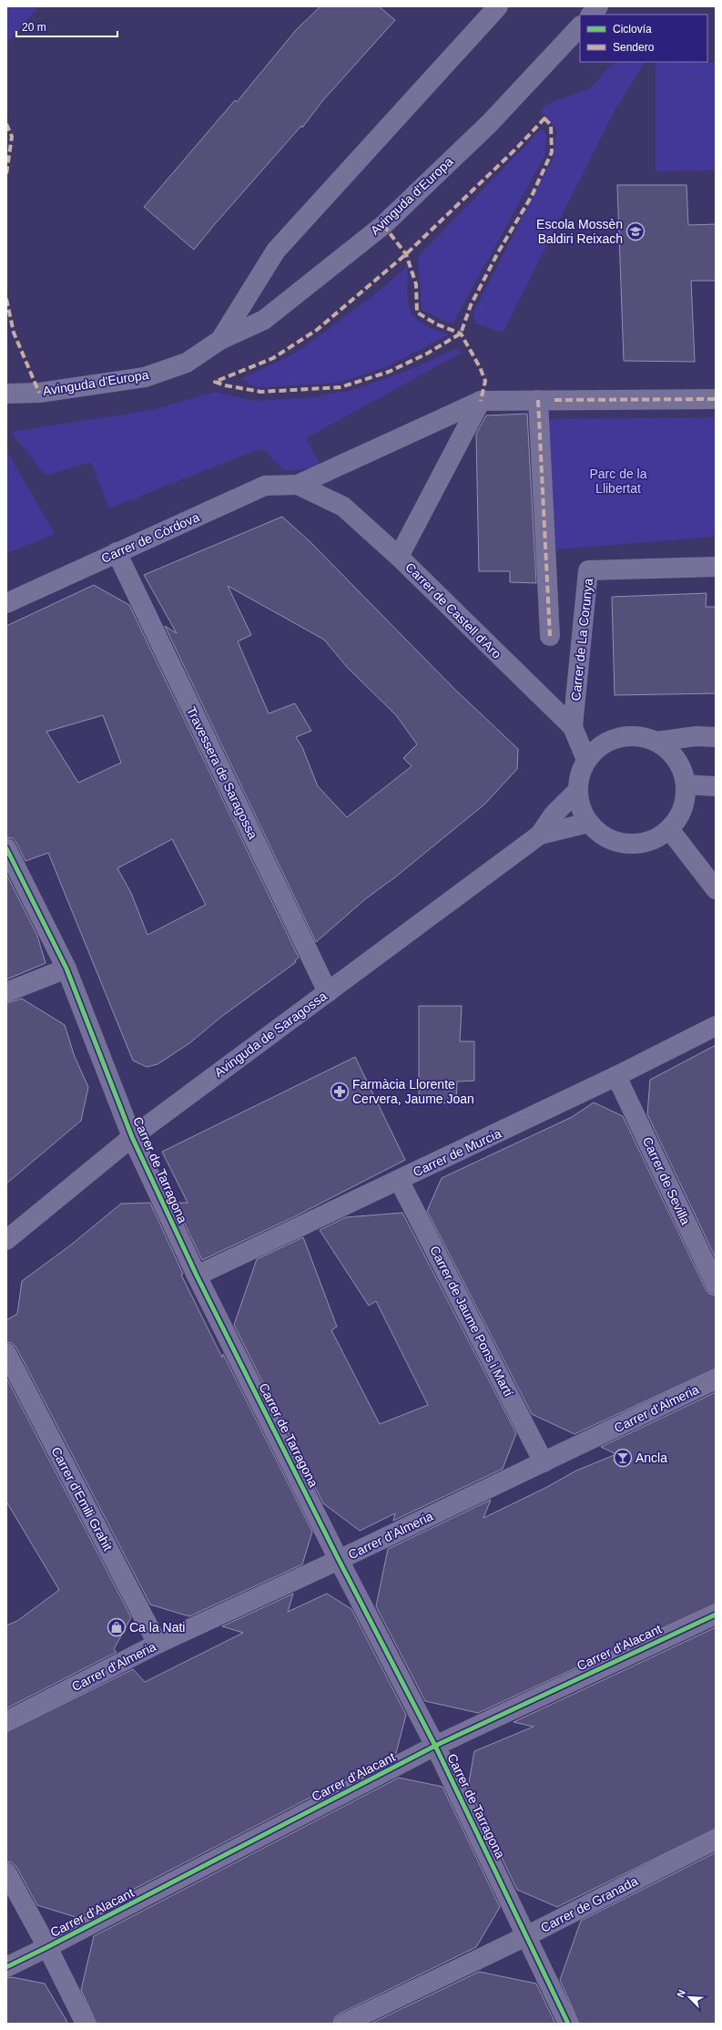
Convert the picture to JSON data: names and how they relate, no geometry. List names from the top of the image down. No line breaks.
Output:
{"streets":{"street":["Avinguda d'Europa","Carrer de Còrdova","Carrer de Castell d'Aro","Carrer de La Corunya","Travessera de Saragossa","Avinguda de Saragossa","Carrer de Murcia","Carrer de Tarragona","Carrer de Sevilla","Carrer de Jaume Pons i Martí","Carrer d'Almeria","Carrer d'Emili Grahit","Carrer d'Alacant","Carrer de Granada"]},"crossings":[["Carrer de Còrdova","Carrer de Castell d'Aro"],["Carrer de Còrdova","Travessera de Saragossa"],["Carrer de Castell d'Aro","Carrer de La Corunya"],["Carrer de Castell d'Aro","Avinguda de Saragossa"],["Travessera de Saragossa","Avinguda de Saragossa"],["Avinguda de Saragossa","Carrer de Tarragona"],["Carrer de Murcia","Carrer de Tarragona"],["Carrer de Murcia","Carrer de Sevilla"],["Carrer de Murcia","Carrer de Jaume Pons i Martí"],["Carrer de Tarragona","Carrer d'Almeria"],["Carrer de Tarragona","Carrer d'Alacant"],["Carrer de Tarragona","Carrer de Granada"],["Carrer de Jaume Pons i Martí","Carrer d'Almeria"],["Carrer d'Almeria","Carrer d'Emili Grahit"]],"parks":["Parc de la Llibertat"],"places":{"school or university":["Escola Mossèn Baldiri Reixach"],"pharmacy":["Farmàcia Llorente Cervera, Jaume Joan"],"bar":["Ancla"],"shop":["Ca la Nati"]},"legend":["Ciclovía","Sendero"],"scale_bar":"20 m","north":"top left"}
